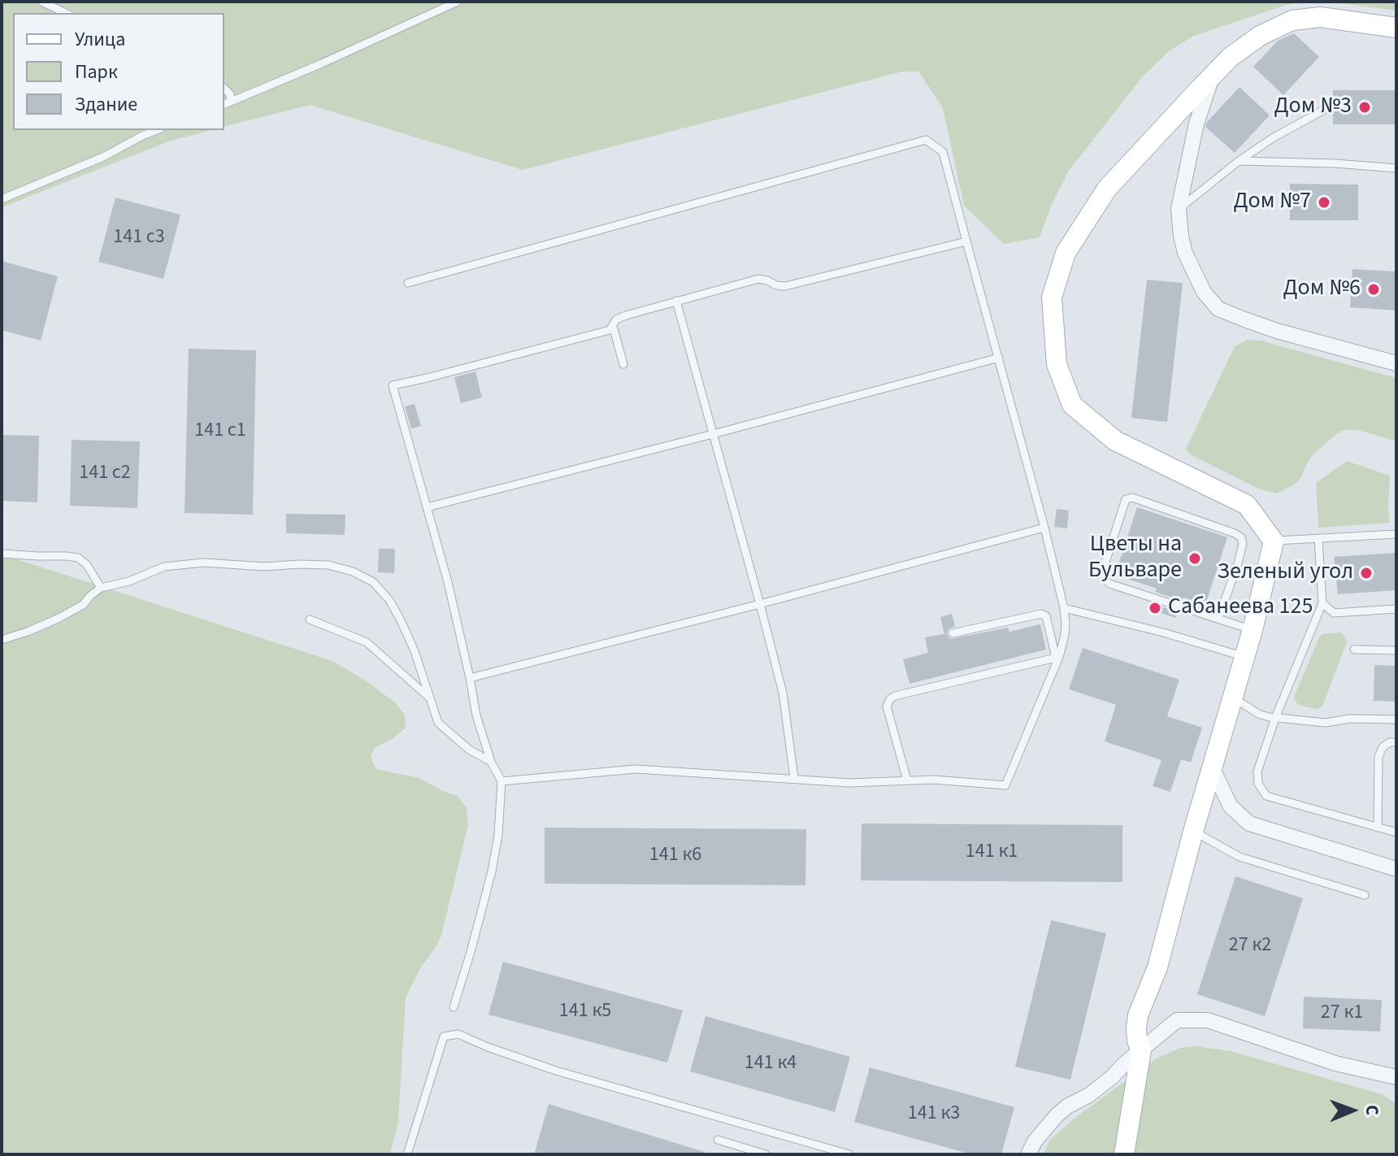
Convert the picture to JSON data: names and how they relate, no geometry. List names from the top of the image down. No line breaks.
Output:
{"places":["Дом №3","Дом №7","Дом №6","Цветы на Бульваре","Зеленый угол","Сабанеева 125"],"house_numbers":["141 с3","141 с1","141 с2","141 к1","141 к6","27 к2","141 к5","27 к1","141 к4","141 к3"],"legend":["Улица","Парк","Здание"],"north":"right"}
